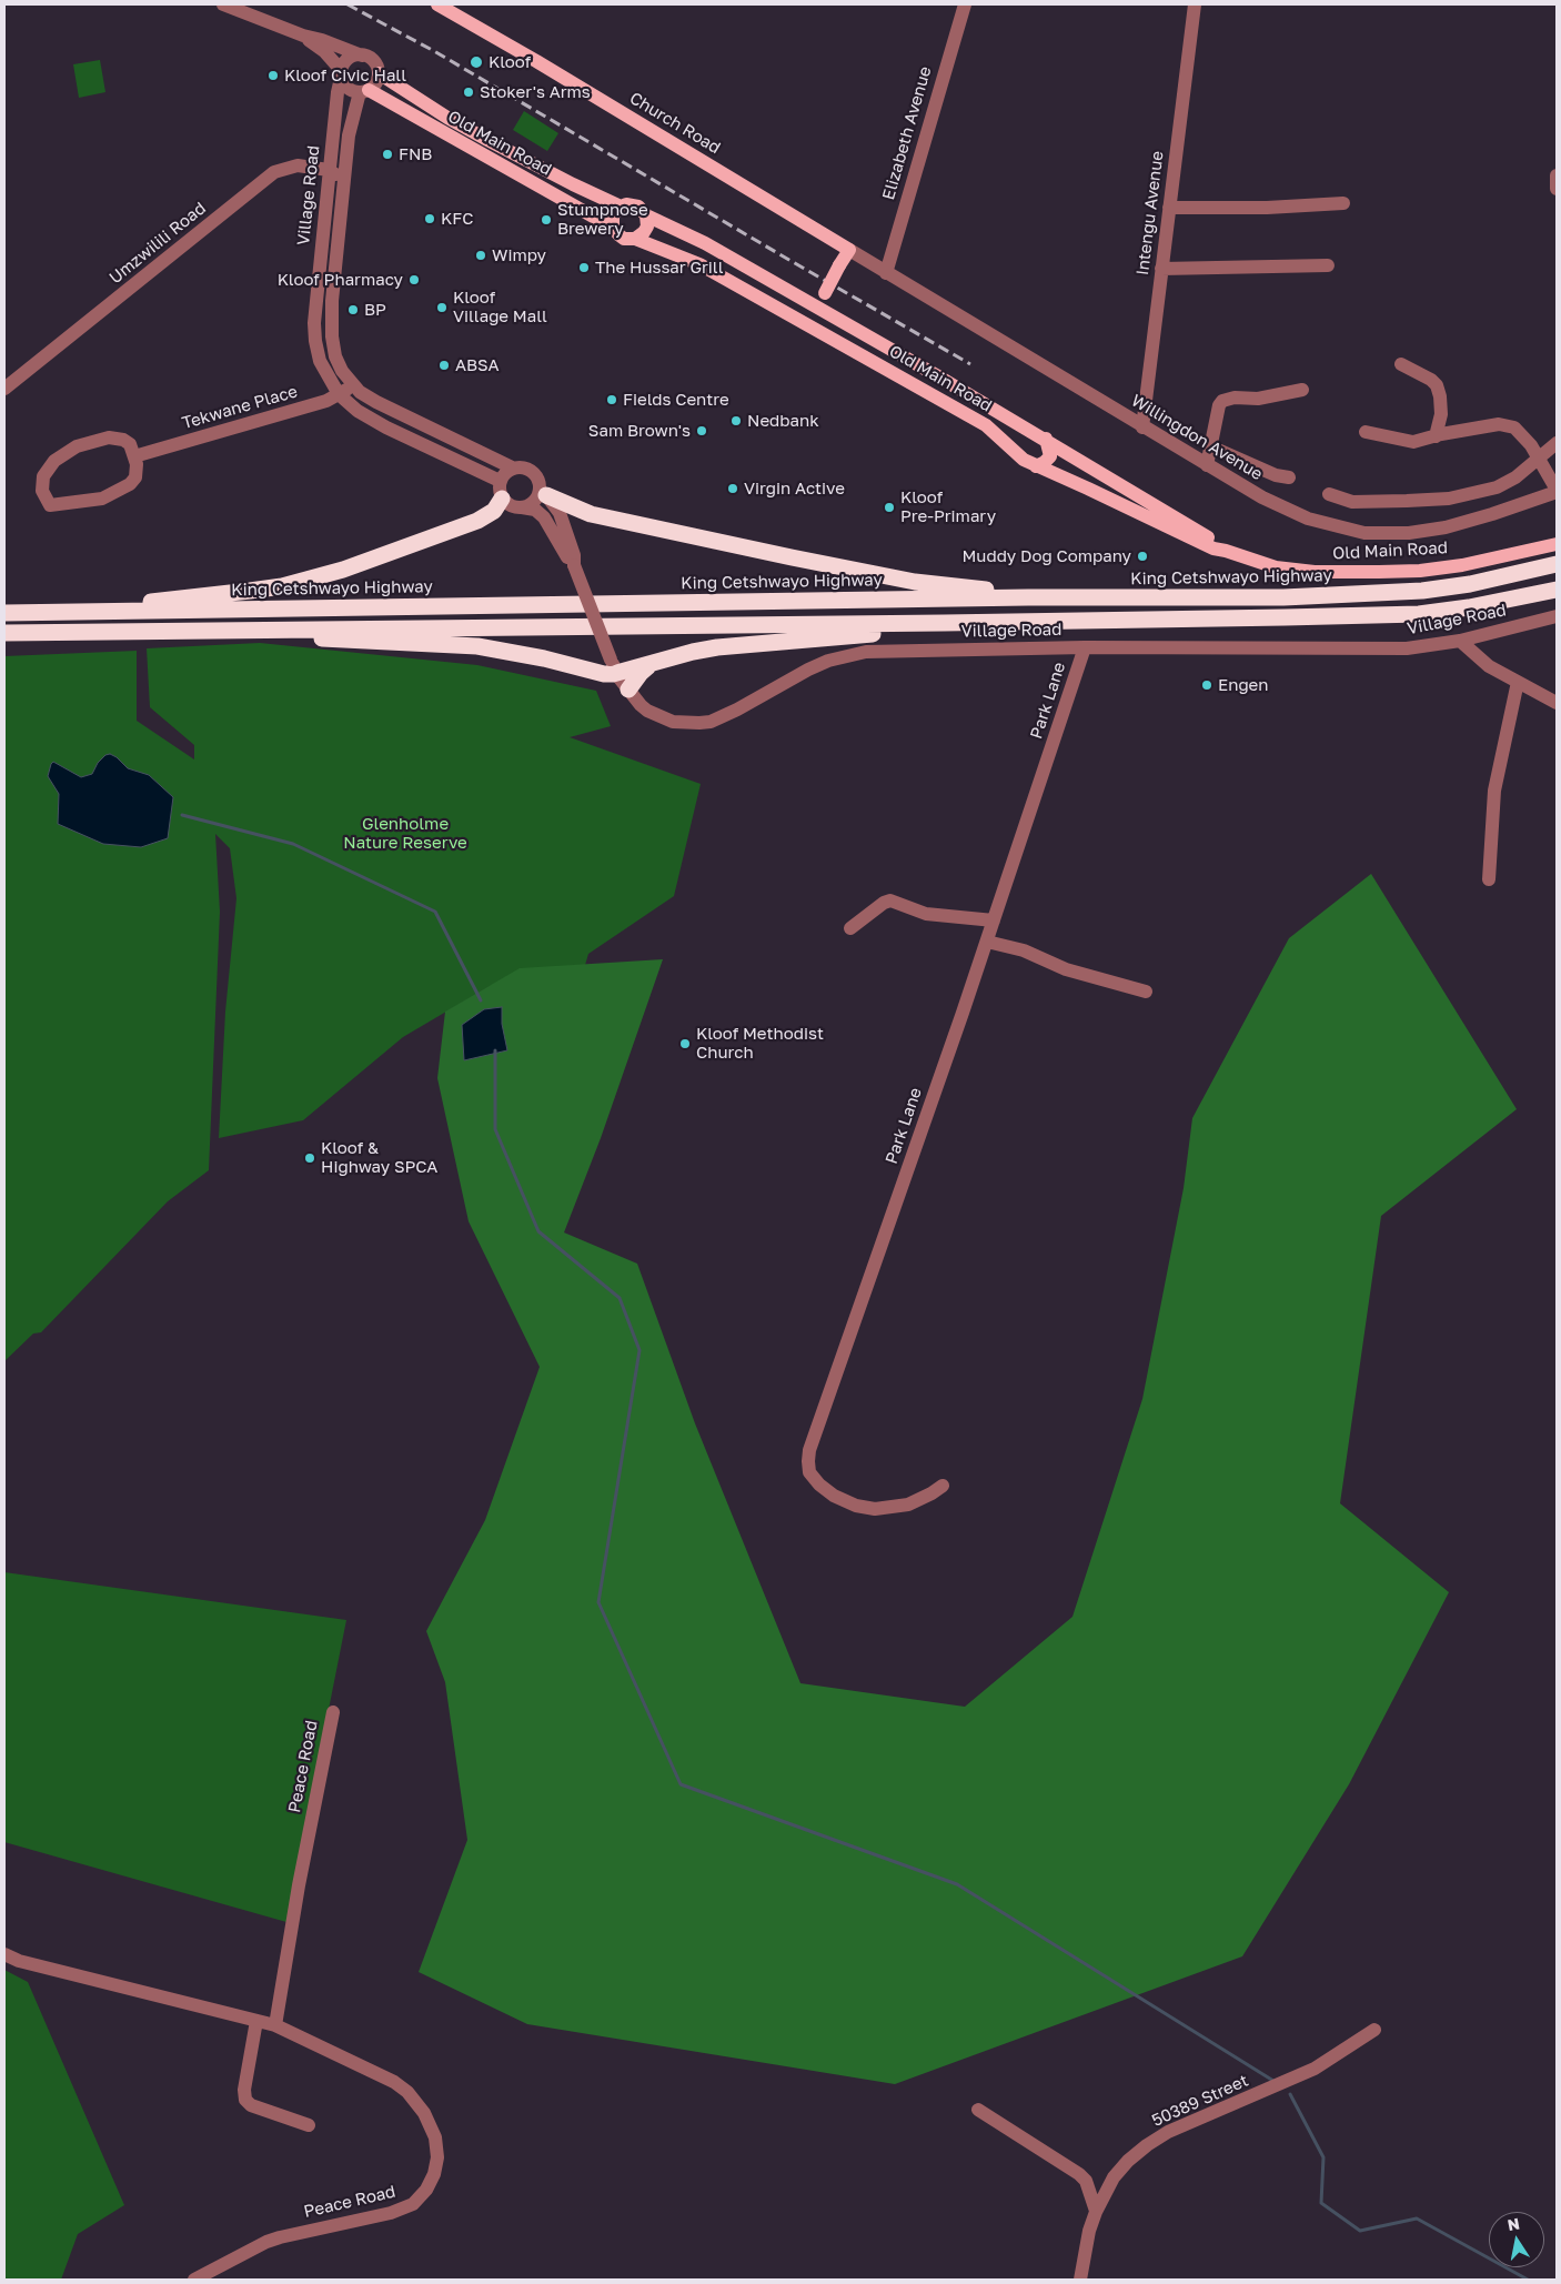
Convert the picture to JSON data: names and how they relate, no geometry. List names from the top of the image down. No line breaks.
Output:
{"streets":{"highway":["King Cetshwayo Highway"],"main road":["Church Road","Old Main Road"],"street":["Elizabeth Avenue","Village Road","Intengu Avenue","Umzwilili Road","Tekwane Place","Willingdon Avenue","Park Lane","Peace Road","50389 Street"]},"crossings":[["Church Road","Willingdon Avenue"],["Elizabeth Avenue","Willingdon Avenue"],["Old Main Road","Village Road"],["Village Road","Umzwilili Road"],["Village Road","Tekwane Place"],["Village Road","Park Lane"],["Intengu Avenue","Willingdon Avenue"]],"parks":["Glenholme Nature Reserve"],"places":["Kloof","Kloof Civic Hall","Stoker's Arms","FNB","KFC","Stumpnose Brewery","Wimpy","The Hussar Grill","Kloof Pharmacy","Kloof Village Mall","BP","ABSA","Fields Centre","Nedbank","Sam Brown's","Virgin Active","Kloof Pre-Primary","Muddy Dog Company","Engen","Kloof Methodist Church","Kloof & Highway SPCA"],"north":"top"}
